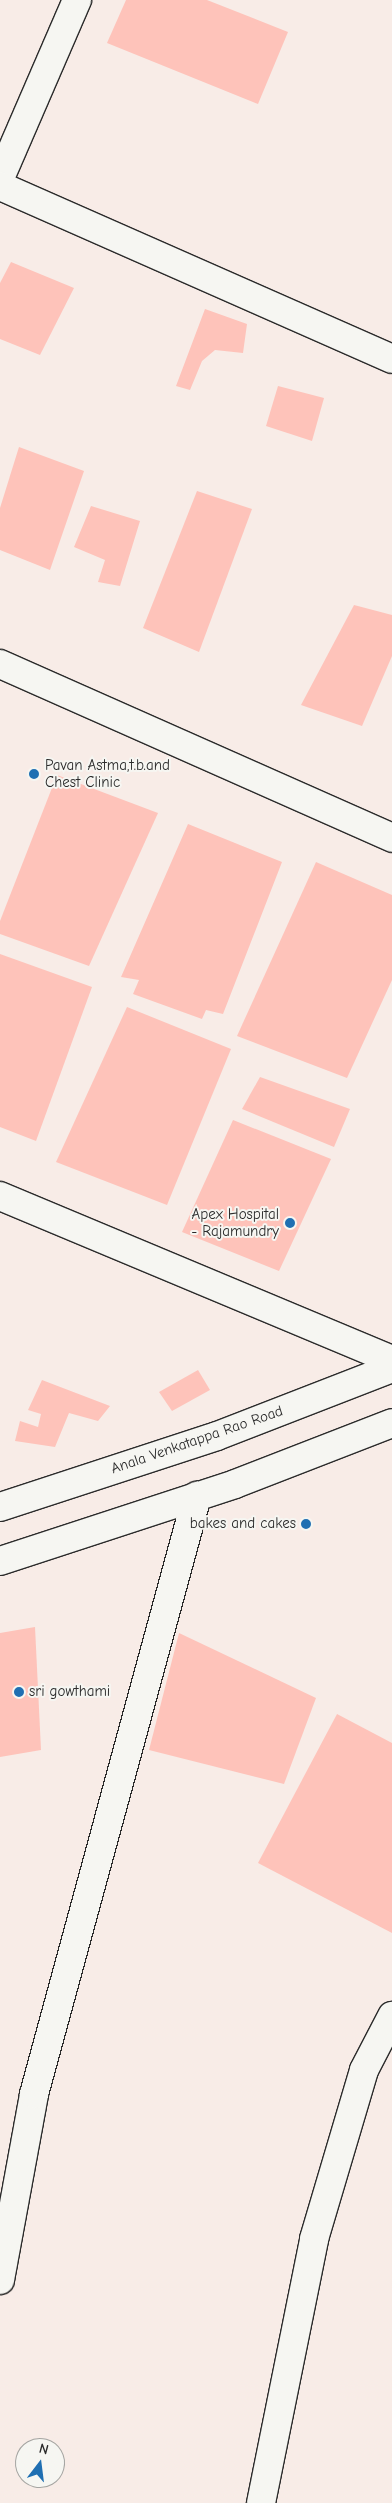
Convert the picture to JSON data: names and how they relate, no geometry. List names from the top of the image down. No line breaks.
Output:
{"streets":{"street":["Anala Venkatappa Rao Road"]},"places":["Pavan Astma,t.b.and Chest Clinic","Apex Hospital - Rajamundry","bakes and cakes","sri gowthami"],"north":"top"}
